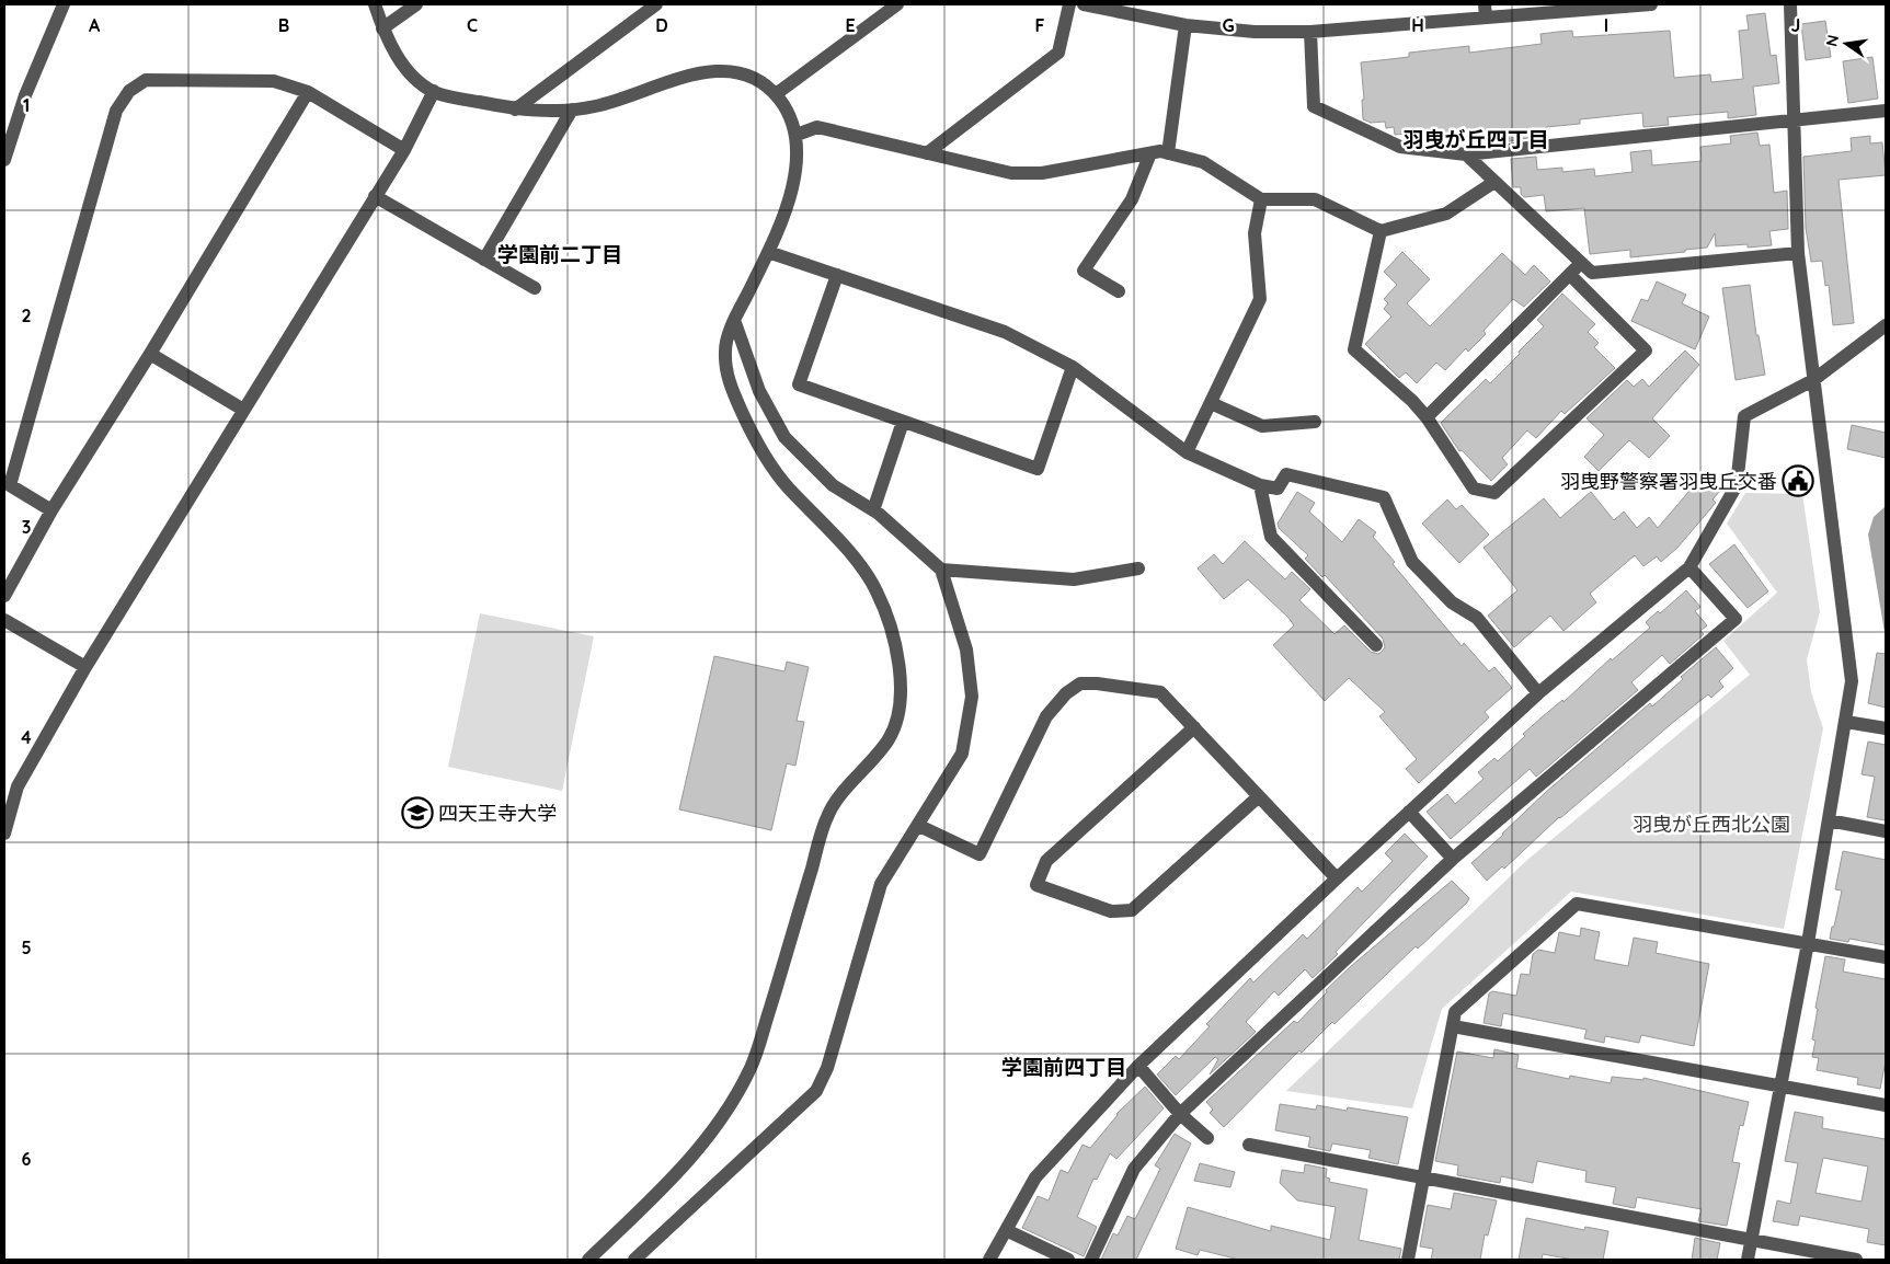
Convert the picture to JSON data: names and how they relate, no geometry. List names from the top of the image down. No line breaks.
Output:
{"districts":["羽曳が丘四丁目","学園前二丁目","学園前四丁目"],"parks":["羽曳が丘西北公園"],"places":{"public building":["羽曳野警察署羽曳丘交番"],"school or university":["四天王寺大学"]},"north":"left","grid":{"columns":["A","B","C","D","E","F","G","H","I","J"],"rows":["1","2","3","4","5","6"]}}
